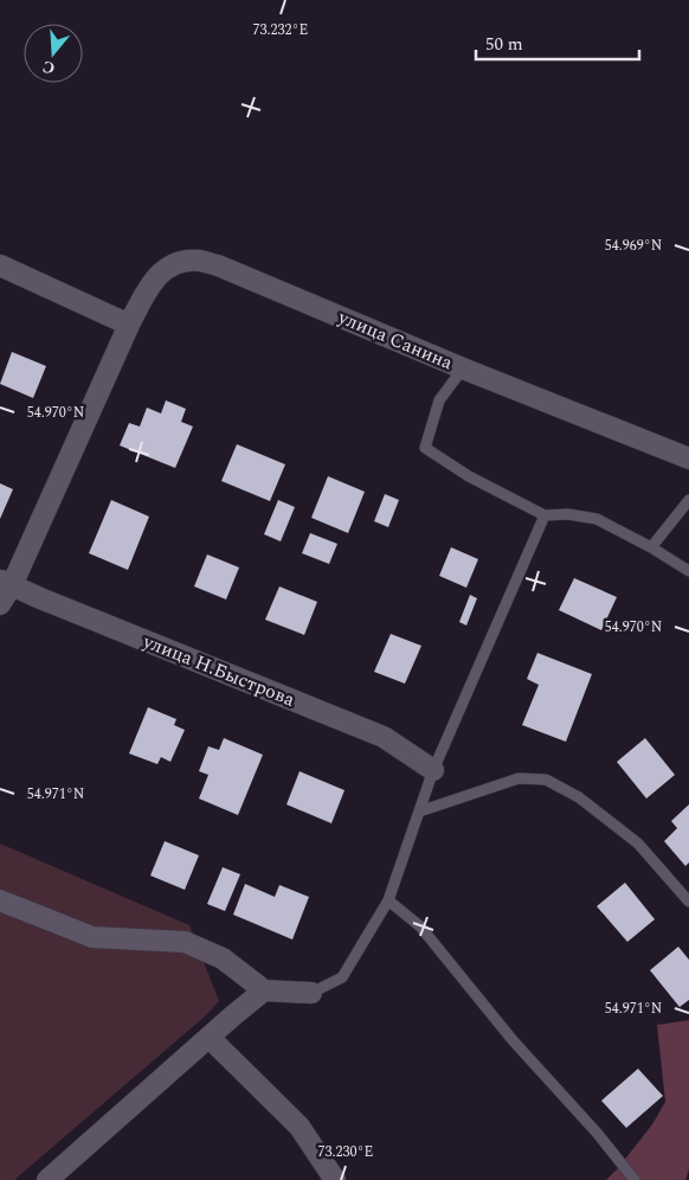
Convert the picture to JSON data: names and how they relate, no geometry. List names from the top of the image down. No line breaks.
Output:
{"streets":{"street":["улица Санина","улица Н.Быстрова"]},"crossings":[["улица Санина","улица Н.Быстрова"]],"scale_bar":"50 m","north":"bottom","coordinates":["73.232°E","54.969°N","54.970°N","54.971°N","73.230°E"]}
